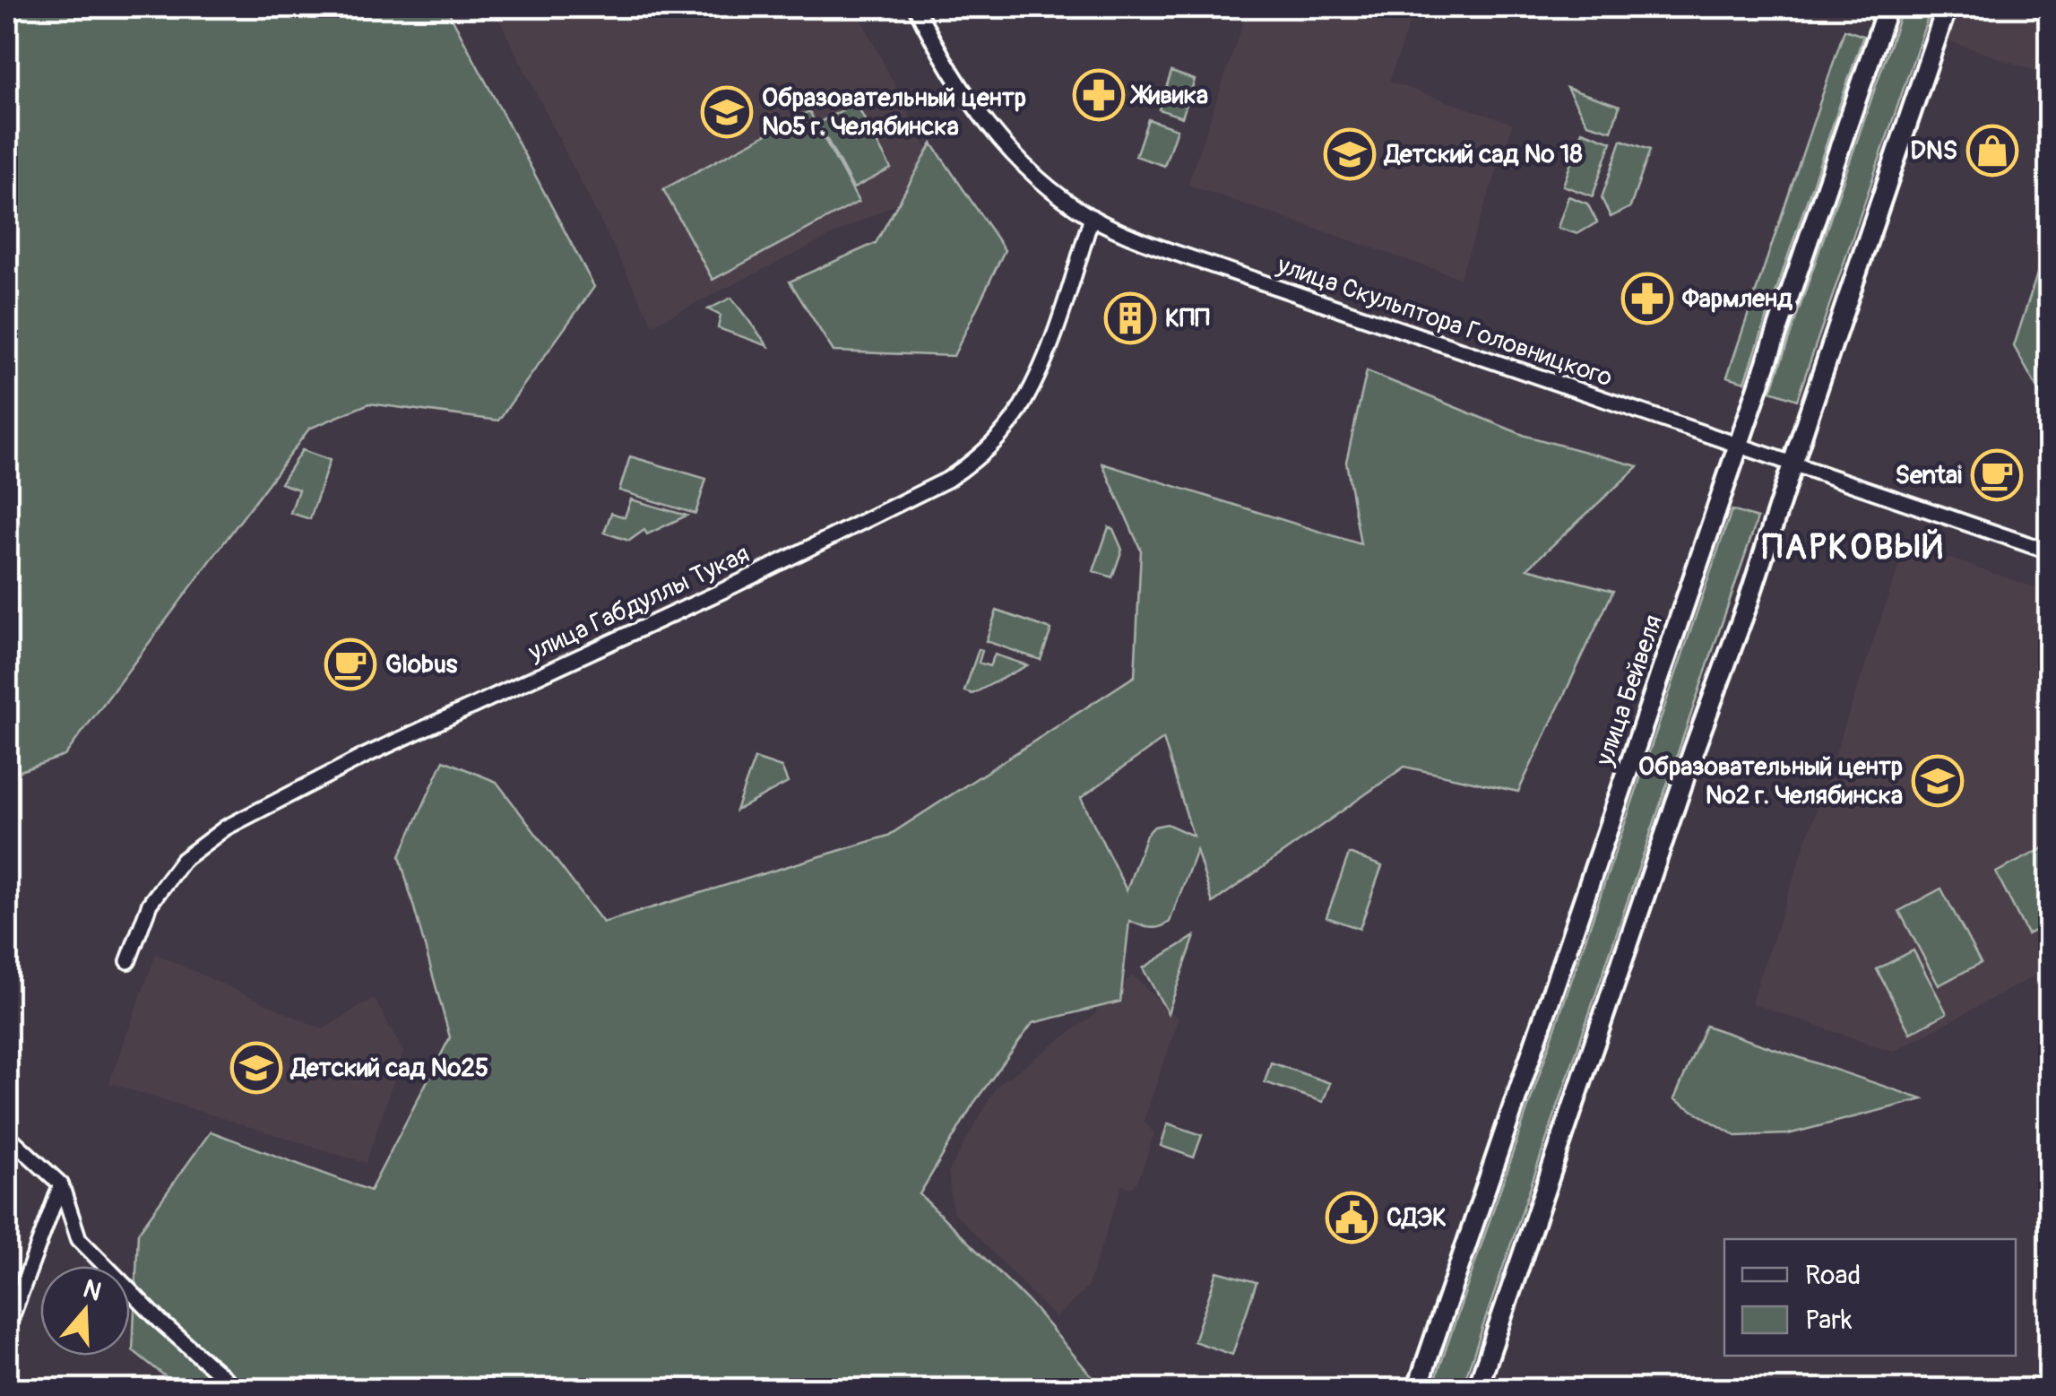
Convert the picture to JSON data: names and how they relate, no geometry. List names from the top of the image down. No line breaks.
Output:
{"streets":{"main road":["улица Бейвеля"],"street":["улица Скульптора Головницкого","улица Габдуллы Тукая"]},"crossings":[["улица Скульптора Головницкого","улица Габдуллы Тукая"],["улица Скульптора Головницкого","улица Бейвеля"]],"districts":["ПАРКОВЫЙ"],"places":{"pharmacy":["Живика","Фармленд"],"school or university":["Образовательный центр №5 г. Челябинска","Детский сад № 18","Образовательный центр №2 г. Челябинска","Детский сад №25"],"shop":["DNS"],"building":["КПП"],"cafe":["Sentai","Globus"],"public building":["СДЭК"]},"legend":["Road","Park"],"north":"top"}
